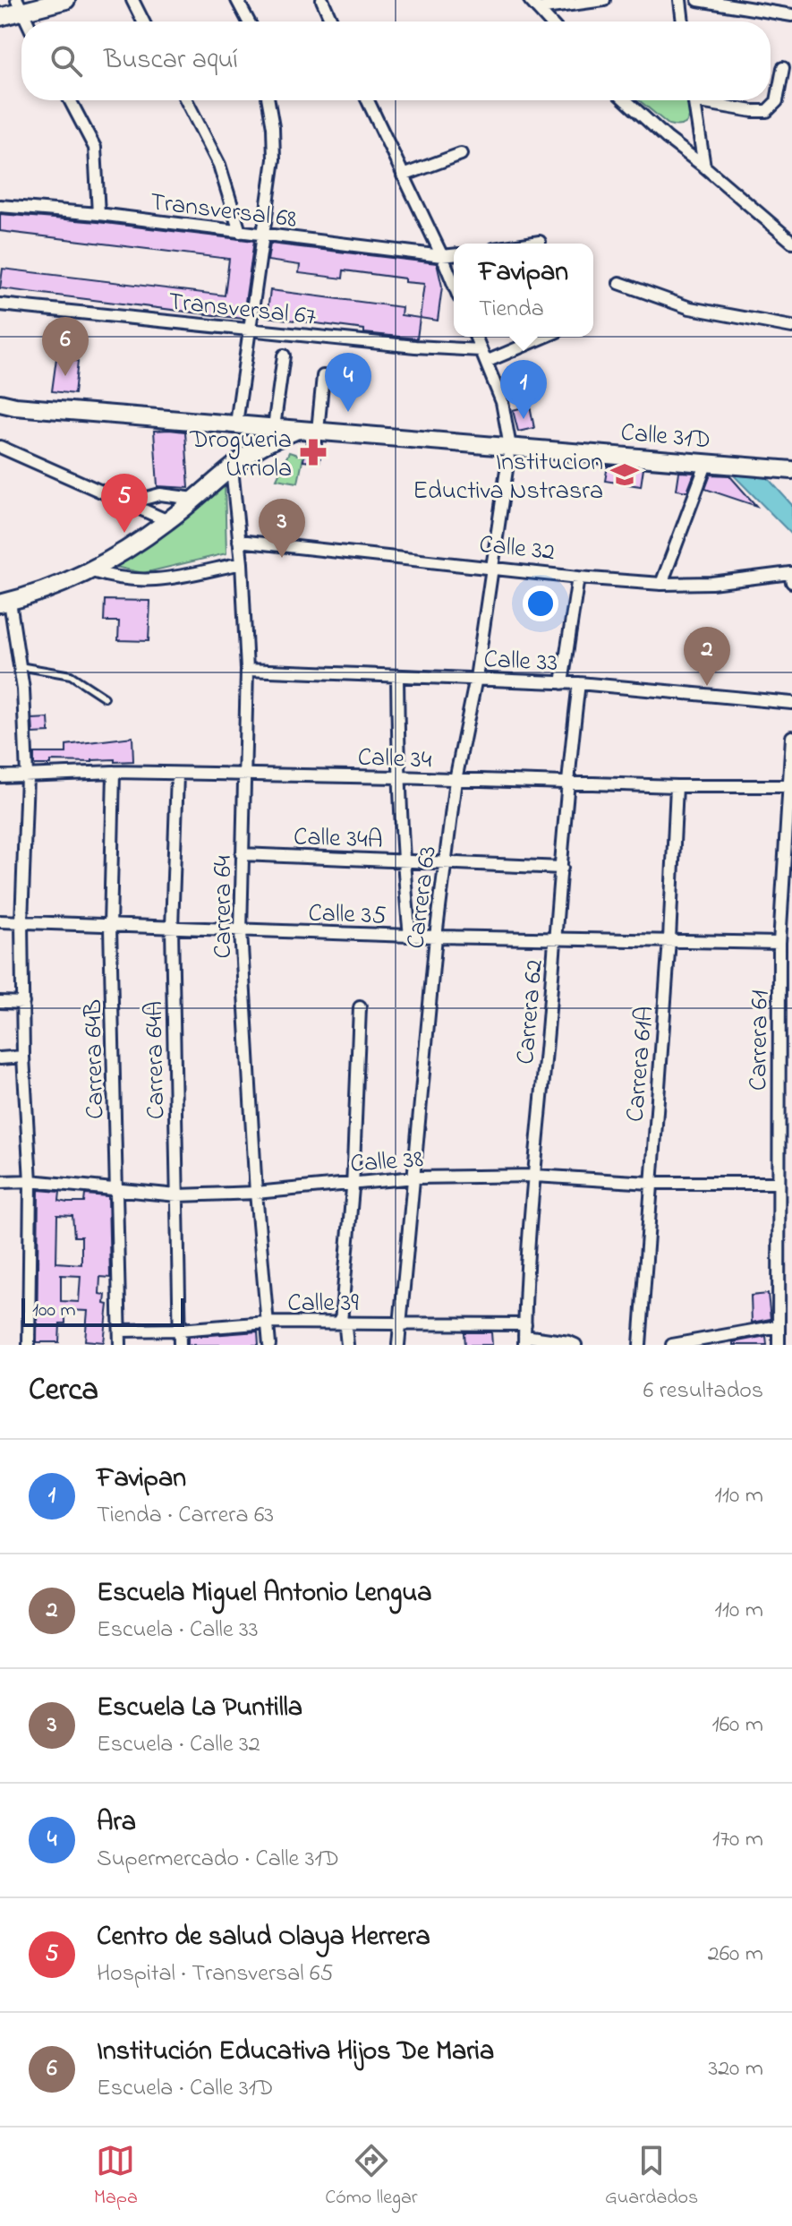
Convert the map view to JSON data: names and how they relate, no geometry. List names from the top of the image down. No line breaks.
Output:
{"streets":{"street":["Transversal 68","Transversal 67","Calle 31D","Calle 32","Calle 33","Calle 34","Calle 34A","Carrera 63","Carrera 64","Calle 35","Carrera 62","Carrera 61","Carrera 64B","Carrera 64A","Carrera 61A","Calle 38","Calle 39"]},"crossings":[["Transversal 67","Carrera 63"],["Calle 31D","Carrera 63"],["Calle 32","Carrera 63"],["Calle 32","Carrera 64"],["Calle 33","Carrera 63"],["Calle 33","Carrera 64"],["Calle 33","Carrera 62"],["Calle 34","Carrera 63"],["Calle 34","Carrera 64"],["Calle 34","Carrera 62"],["Calle 34","Carrera 61"],["Calle 34","Carrera 64B"],["Calle 34","Carrera 64A"],["Calle 34","Carrera 61A"],["Calle 34A","Carrera 63"],["Calle 34A","Carrera 64"],["Calle 34A","Carrera 62"],["Carrera 63","Calle 35"],["Carrera 63","Calle 38"],["Carrera 63","Calle 39"],["Carrera 64","Calle 35"],["Carrera 64","Calle 38"],["Carrera 64","Calle 39"],["Calle 35","Carrera 62"],["Calle 35","Carrera 61"],["Calle 35","Carrera 64B"],["Calle 35","Carrera 64A"],["Calle 35","Carrera 61A"],["Carrera 62","Calle 38"],["Carrera 62","Calle 39"],["Carrera 61","Calle 38"],["Carrera 64B","Calle 38"],["Carrera 64B","Calle 39"],["Carrera 64A","Calle 38"],["Carrera 64A","Calle 39"],["Carrera 61A","Calle 38"]],"places":{"pharmacy":["Drogueria Urriola"],"school or university":["Institucion Eductiva Nstrasra"]},"scale_bar":"100 m","page":{"search":"Buscar aquí","popup":["Favipan","Tienda"],"pins":["6","4","1","5","3","2"],"scale":"100 m","heading":["Cerca","6 resultados"],"list":[{"mark":"1","name":"Favipan","note":"Tienda · Carrera 63","value":"110 m"},{"mark":"2","name":"Escuela Miguel Antonio Lengua","note":"Escuela · Calle 33","value":"110 m"},{"mark":"3","name":"Escuela La Puntilla","note":"Escuela · Calle 32","value":"160 m"},{"mark":"4","name":"Ara","note":"Supermercado · Calle 31D","value":"170 m"},{"mark":"5","name":"Centro de salud Olaya Herrera","note":"Hospital · Transversal 65","value":"260 m"},{"mark":"6","name":"Institución Educativa Hijos De Maria","note":"Escuela · Calle 31D","value":"320 m"}],"nav":["Mapa","Cómo llegar","Guardados"]}}
